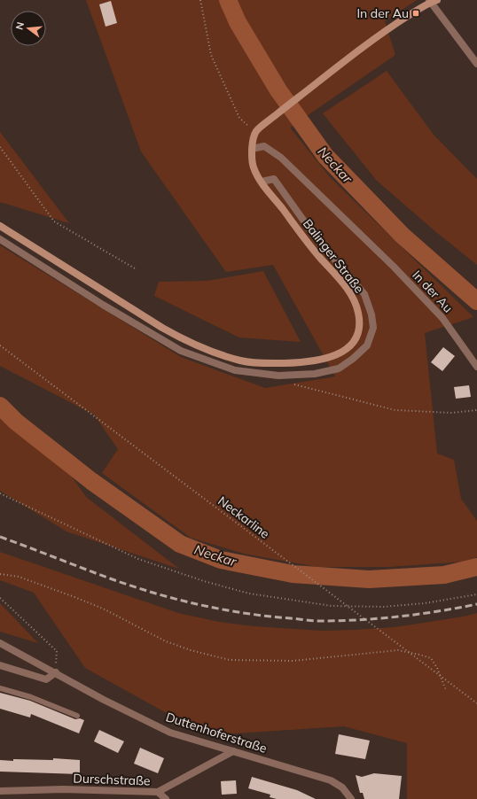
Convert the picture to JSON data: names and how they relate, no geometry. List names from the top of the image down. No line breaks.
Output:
{"streets":{"main road":["Balinger Straße"],"street":["In der Au","Duttenhoferstraße","Durschstraße"],"path":["Neckarline"]},"crossings":[["Balinger Straße","In der Au"],["Duttenhoferstraße","Durschstraße"]],"water":["Neckar"],"places":{"transit":["In der Au"]},"north":"left"}
